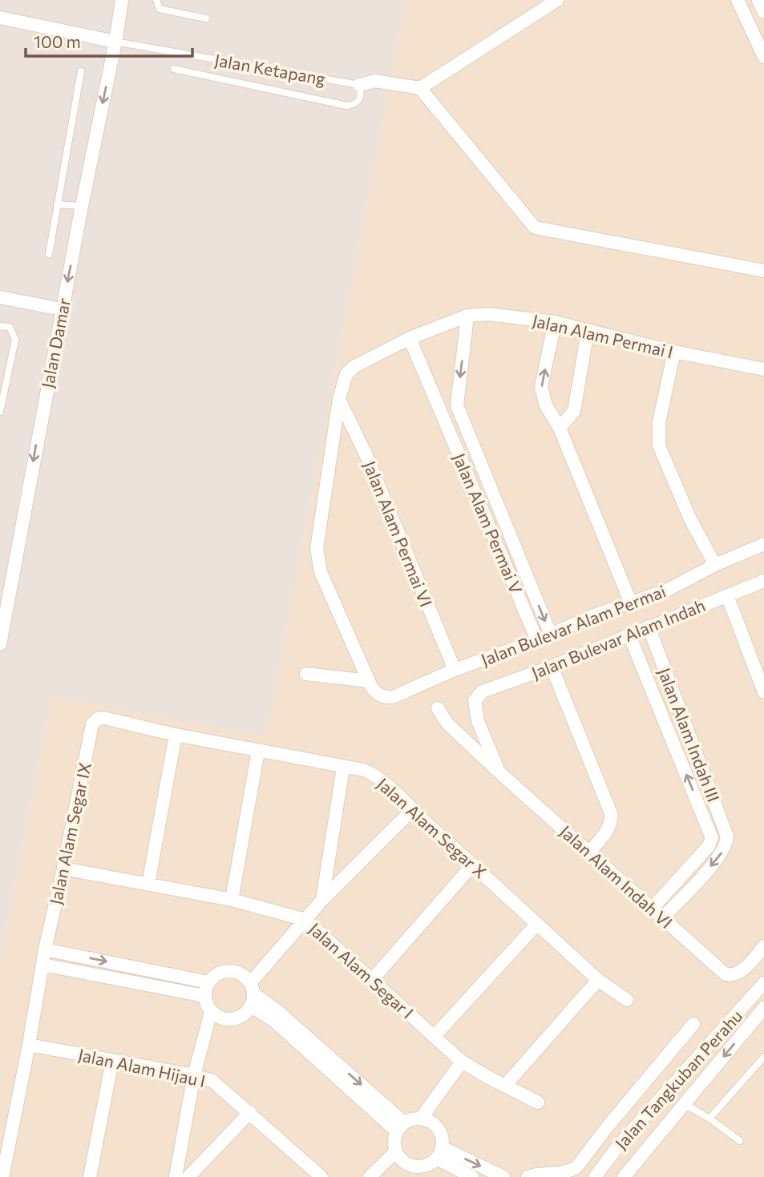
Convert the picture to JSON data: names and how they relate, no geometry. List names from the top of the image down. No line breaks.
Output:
{"streets":{"street":["Jalan Alam Permai I","Jalan Damar","Jalan Alam Permai V","Jalan Alam Permai VI","Jalan Bulevar Alam Permai","Jalan Bulevar Alam Indah","Jalan Alam Indah III","Jalan Alam Segar X","Jalan Alam Segar IX","Jalan Alam Indah VI","Jalan Alam Segar I","Jalan Alam Hijau I","Jalan Tangkuban Perahu"],"lane":["Jalan Ketapang"]},"crossings":[["Jalan Ketapang","Jalan Damar"],["Jalan Alam Permai I","Jalan Alam Permai V"],["Jalan Alam Permai I","Jalan Alam Permai VI"],["Jalan Alam Permai I","Jalan Bulevar Alam Permai"],["Jalan Alam Permai V","Jalan Bulevar Alam Permai"],["Jalan Alam Permai VI","Jalan Bulevar Alam Permai"],["Jalan Bulevar Alam Indah","Jalan Alam Indah III"],["Jalan Bulevar Alam Indah","Jalan Alam Indah VI"],["Jalan Alam Segar X","Jalan Alam Segar IX"],["Jalan Alam Segar IX","Jalan Alam Segar I"],["Jalan Alam Segar IX","Jalan Alam Hijau I"]],"one_way":["Jalan Damar"],"scale_bar":"100 m"}
